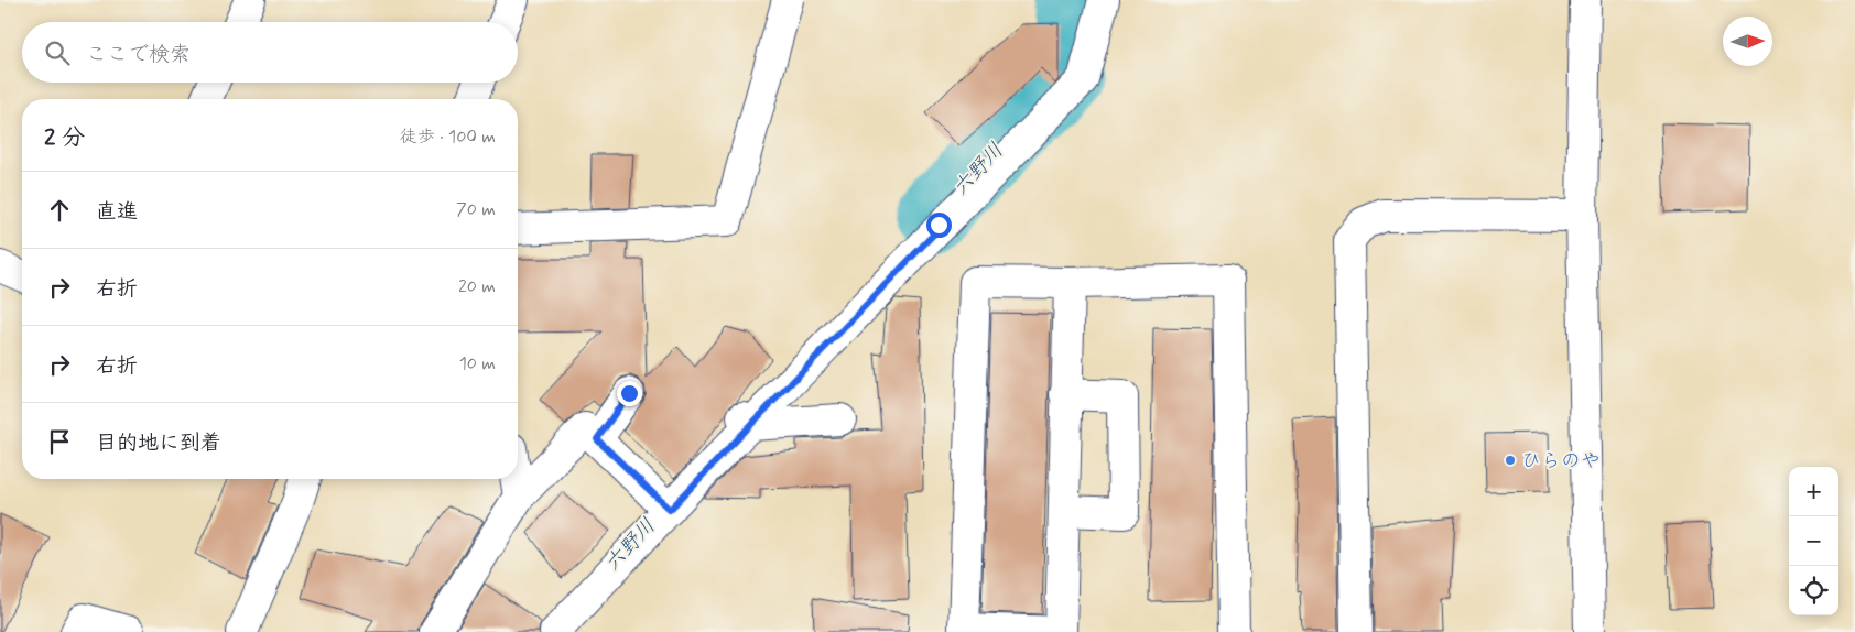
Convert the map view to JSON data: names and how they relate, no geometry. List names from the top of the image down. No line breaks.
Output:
{"water":["六野川"],"places":["ひらのや"],"north":"right","page":{"search":"ここで検索","heading":["2 分","徒歩 · 100 m"],"list":[["直進","70 m"],["右折","20 m"],["右折","10 m"],"目的地に到着"],"map_buttons":["+","−"]}}
